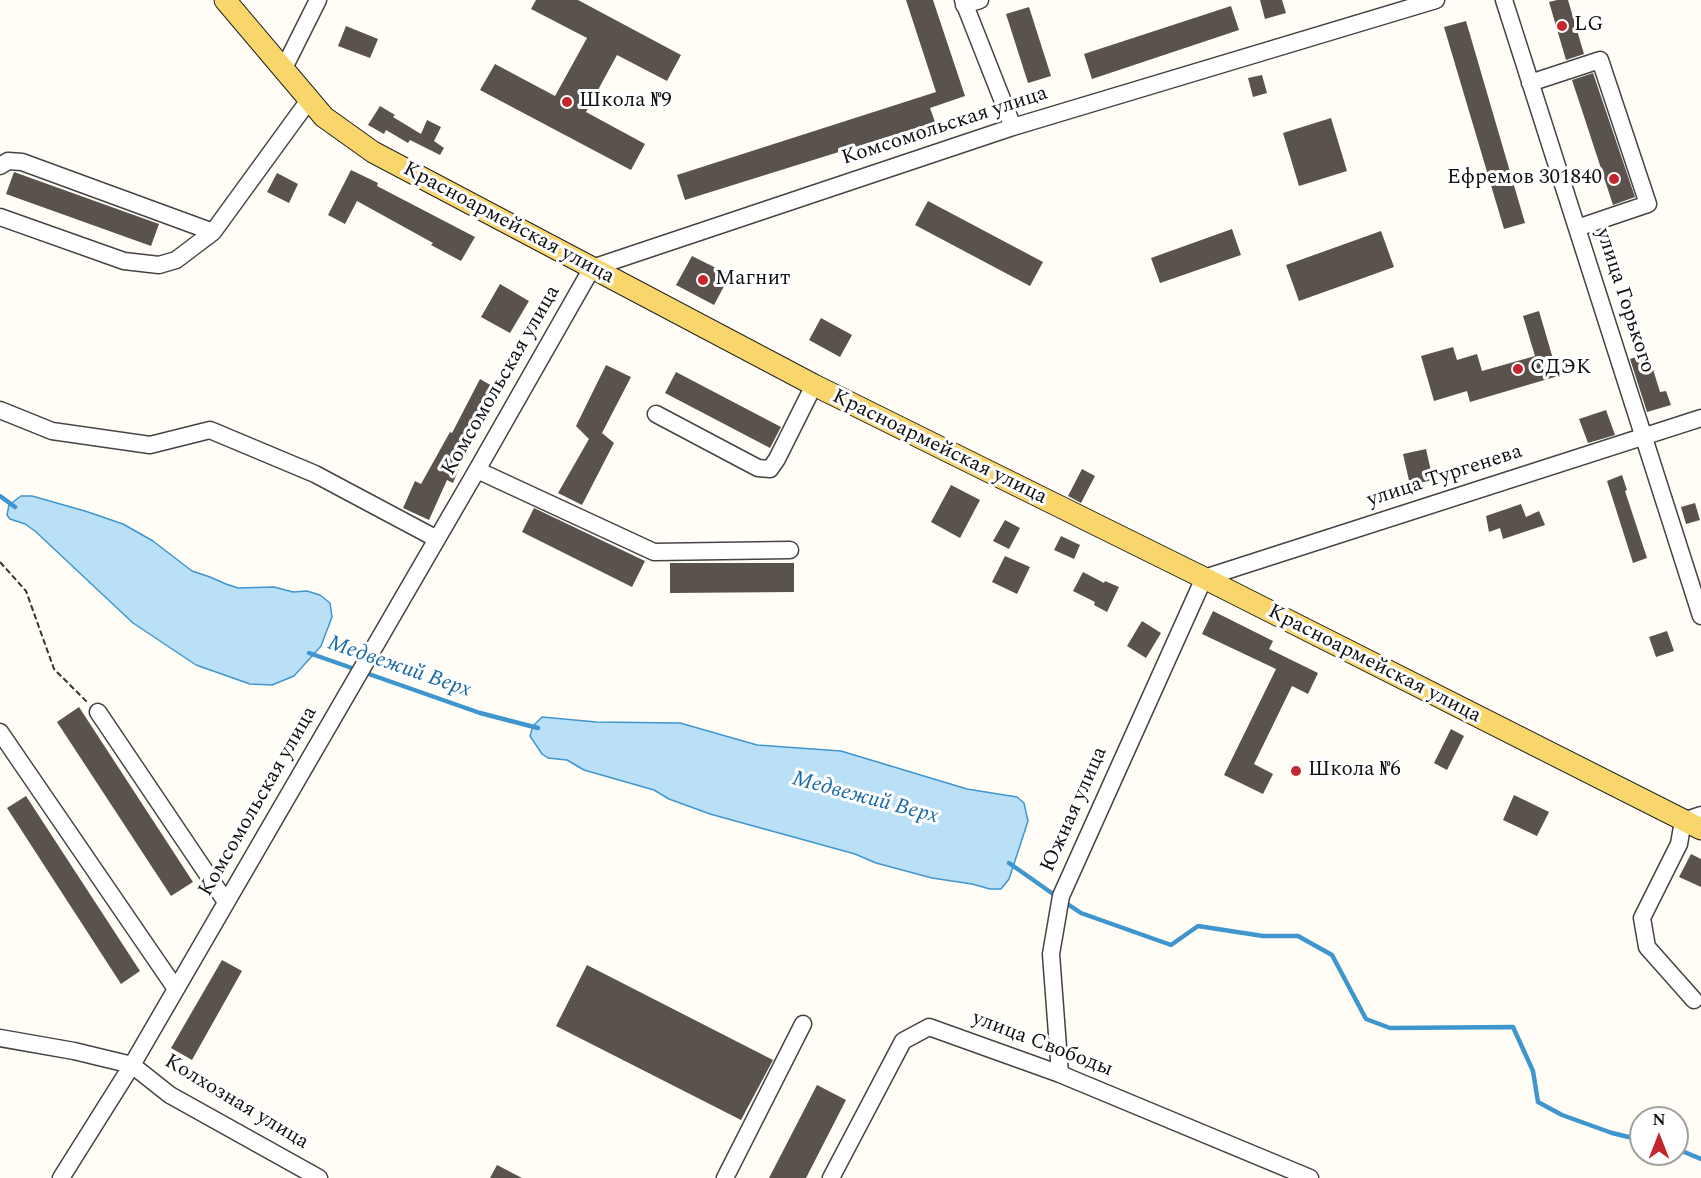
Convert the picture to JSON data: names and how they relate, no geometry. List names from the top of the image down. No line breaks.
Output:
{"streets":{"main road":["Красноармейская улица"],"street":["Комсомольская улица","улица Горького","улица Тургенева","Южная улица","улица Свободы","Колхозная улица"]},"crossings":[["Комсомольская улица","Красноармейская улица"],["Комсомольская улица","Колхозная улица"],["Красноармейская улица","улица Тургенева"],["Красноармейская улица","Южная улица"],["улица Горького","улица Тургенева"],["улица Тургенева","Южная улица"],["Южная улица","улица Свободы"]],"water":["Медвежий Верх"],"places":["LG","Школа №9","Ефремов 301840","Магнит","СДЭК","Школа №6"],"north":"top"}
